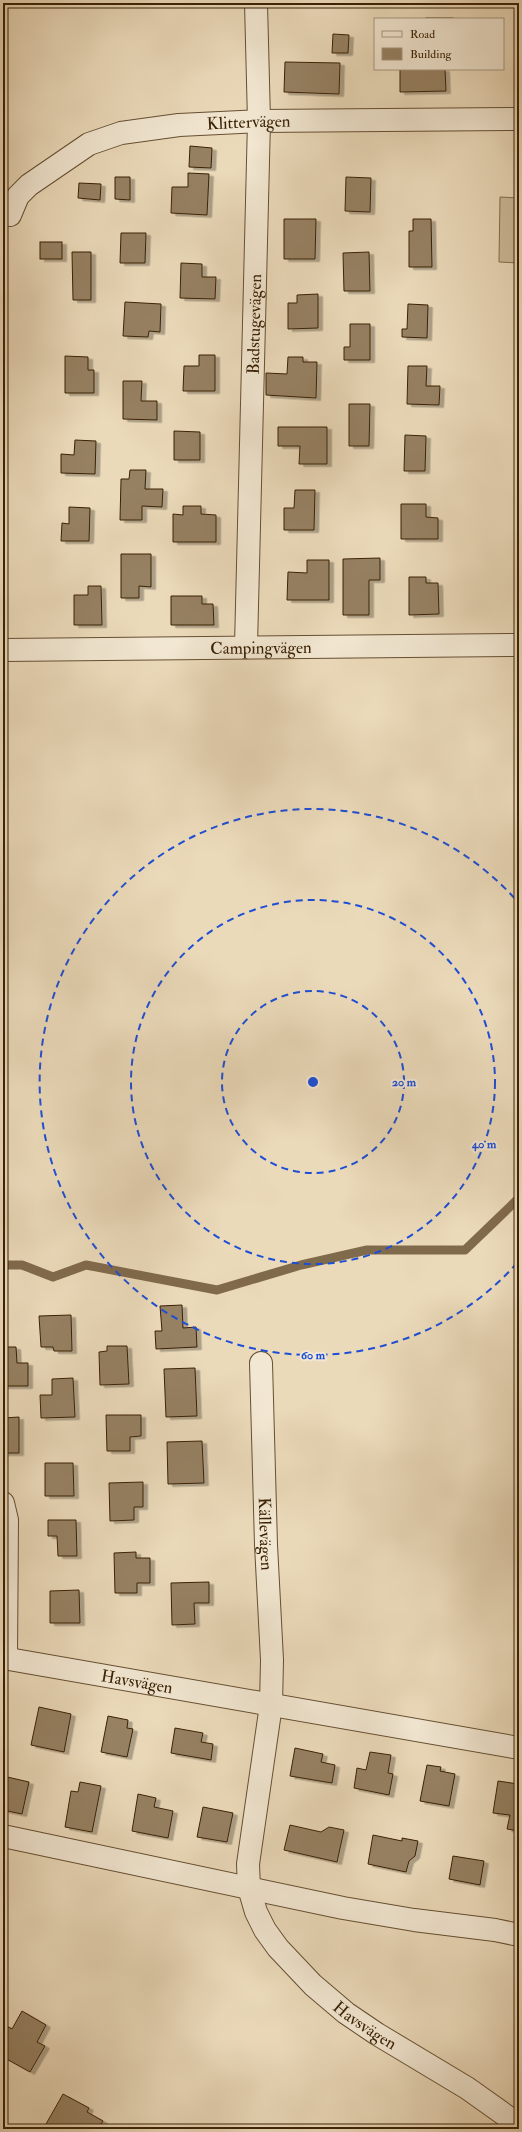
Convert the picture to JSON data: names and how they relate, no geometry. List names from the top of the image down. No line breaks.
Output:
{"streets":{"street":["Klittervägen","Badstugevägen","Campingvägen","Källevägen","Havsvägen"]},"crossings":[["Klittervägen","Badstugevägen"],["Badstugevägen","Campingvägen"],["Källevägen","Havsvägen"]],"legend":["Road","Building"],"rings":["20 m","40 m","60 m"]}
